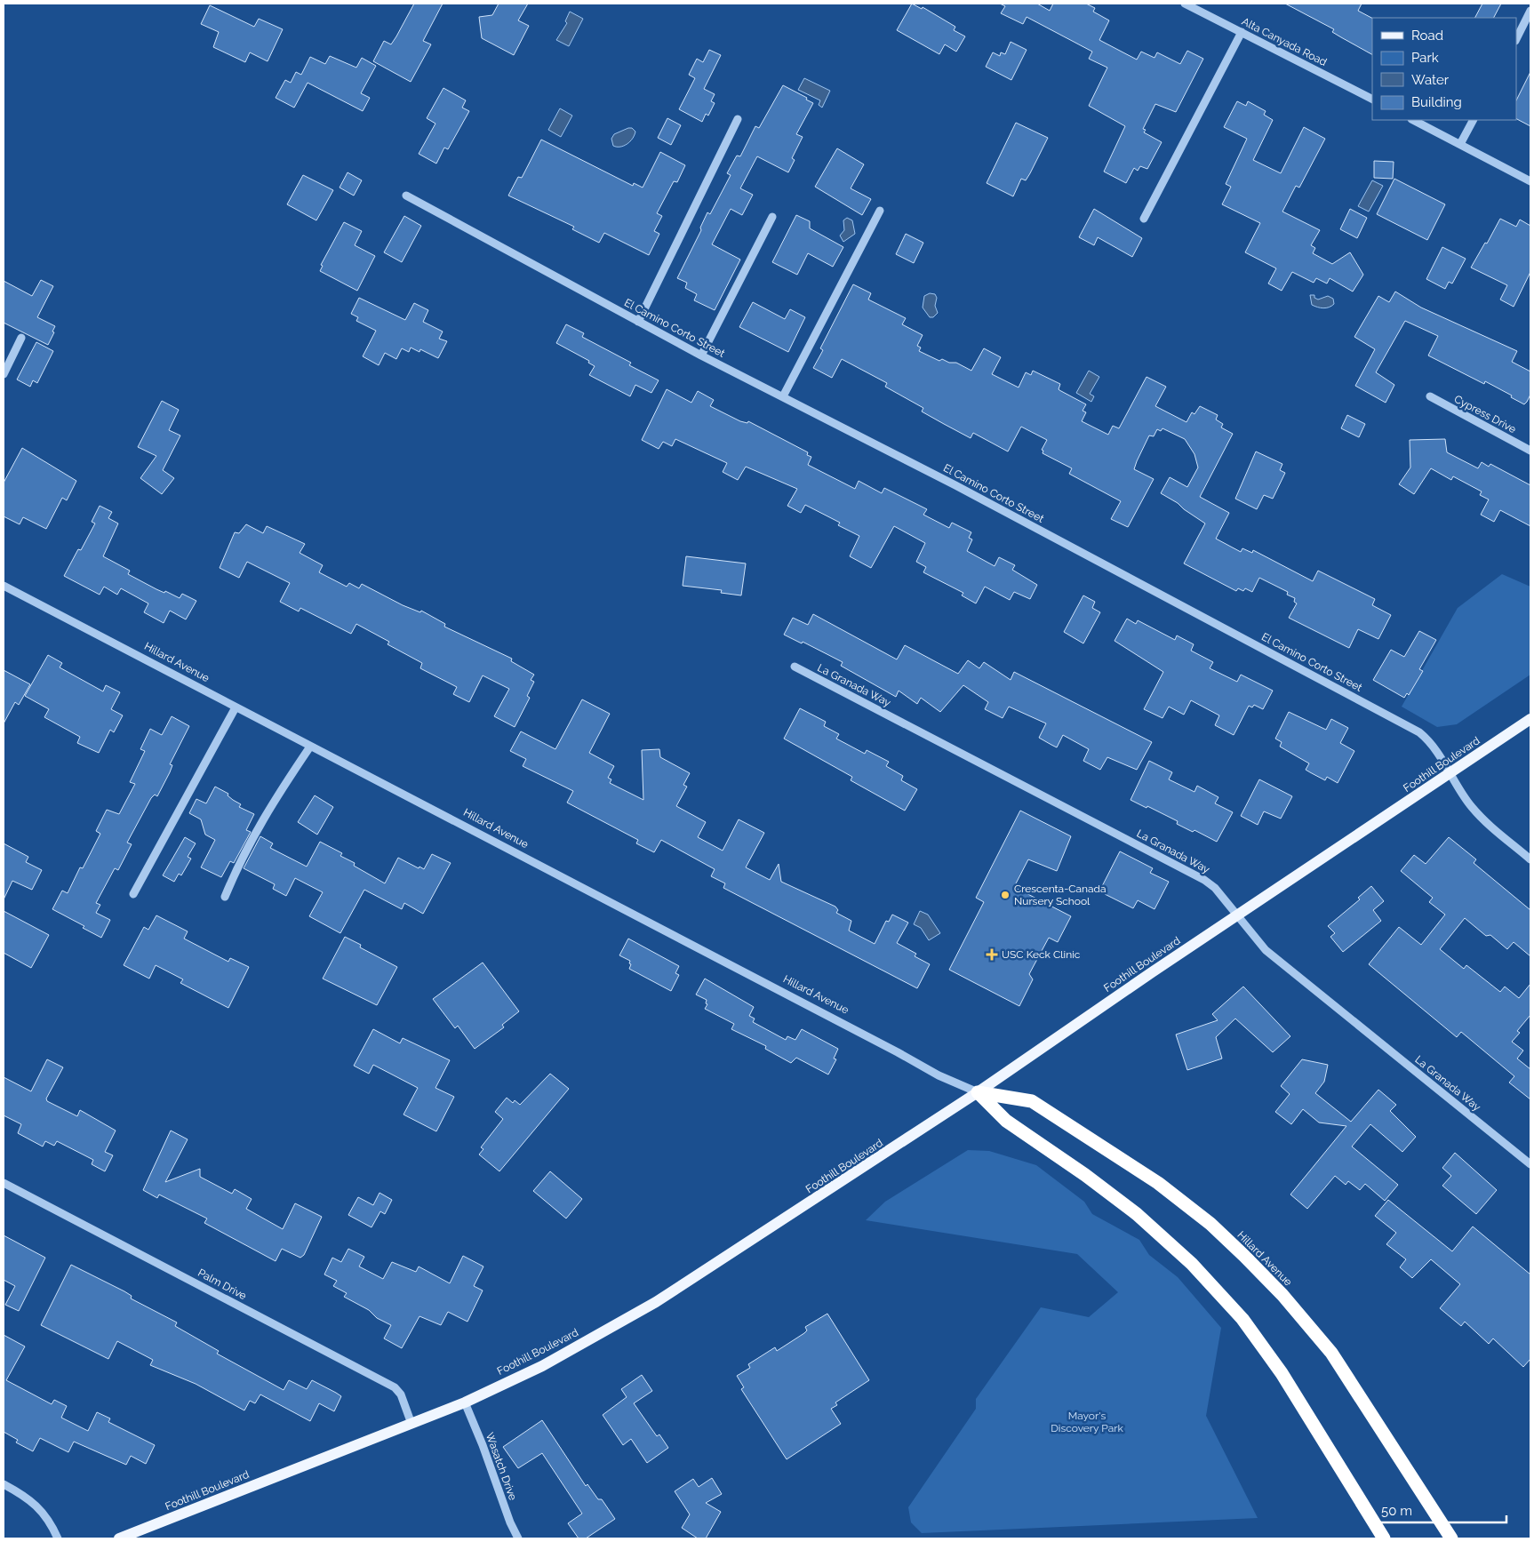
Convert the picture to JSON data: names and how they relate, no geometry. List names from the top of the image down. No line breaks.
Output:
{"streets":{"highway":["Hillard Avenue"],"main road":["Foothill Boulevard"],"street":["Alta Canyada Road","El Camino Corto Street","Cypress Drive","La Granada Way","Palm Drive","Wasatch Drive"]},"crossings":[["El Camino Corto Street","Foothill Boulevard"],["Hillard Avenue","Foothill Boulevard"],["La Granada Way","Foothill Boulevard"],["Foothill Boulevard","Palm Drive"],["Foothill Boulevard","Wasatch Drive"]],"parks":["Mayor's Discovery Park"],"places":{"other":["Crescenta-Canada Nursery School"],"health":["USC Keck Clinic"]},"legend":["Road","Park","Water","Building"],"scale_bar":"50 m"}
